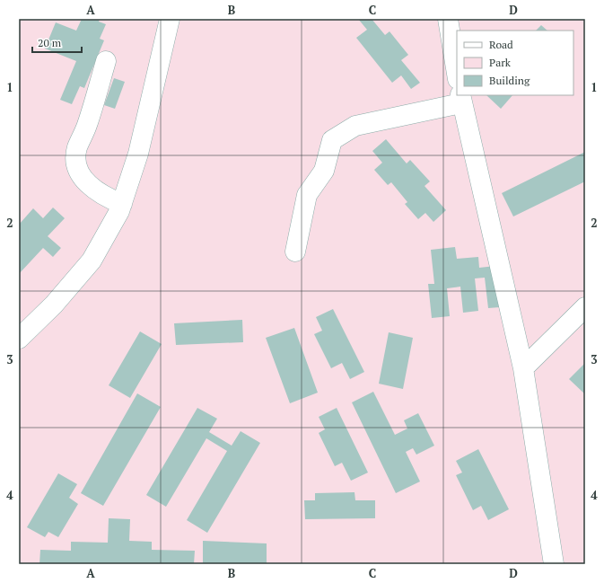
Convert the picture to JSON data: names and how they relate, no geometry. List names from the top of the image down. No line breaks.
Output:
{"legend":["Road","Park","Building"],"scale_bar":"20 m","grid":{"columns":["A","B","C","D"],"rows":["1","2","3","4"]}}
